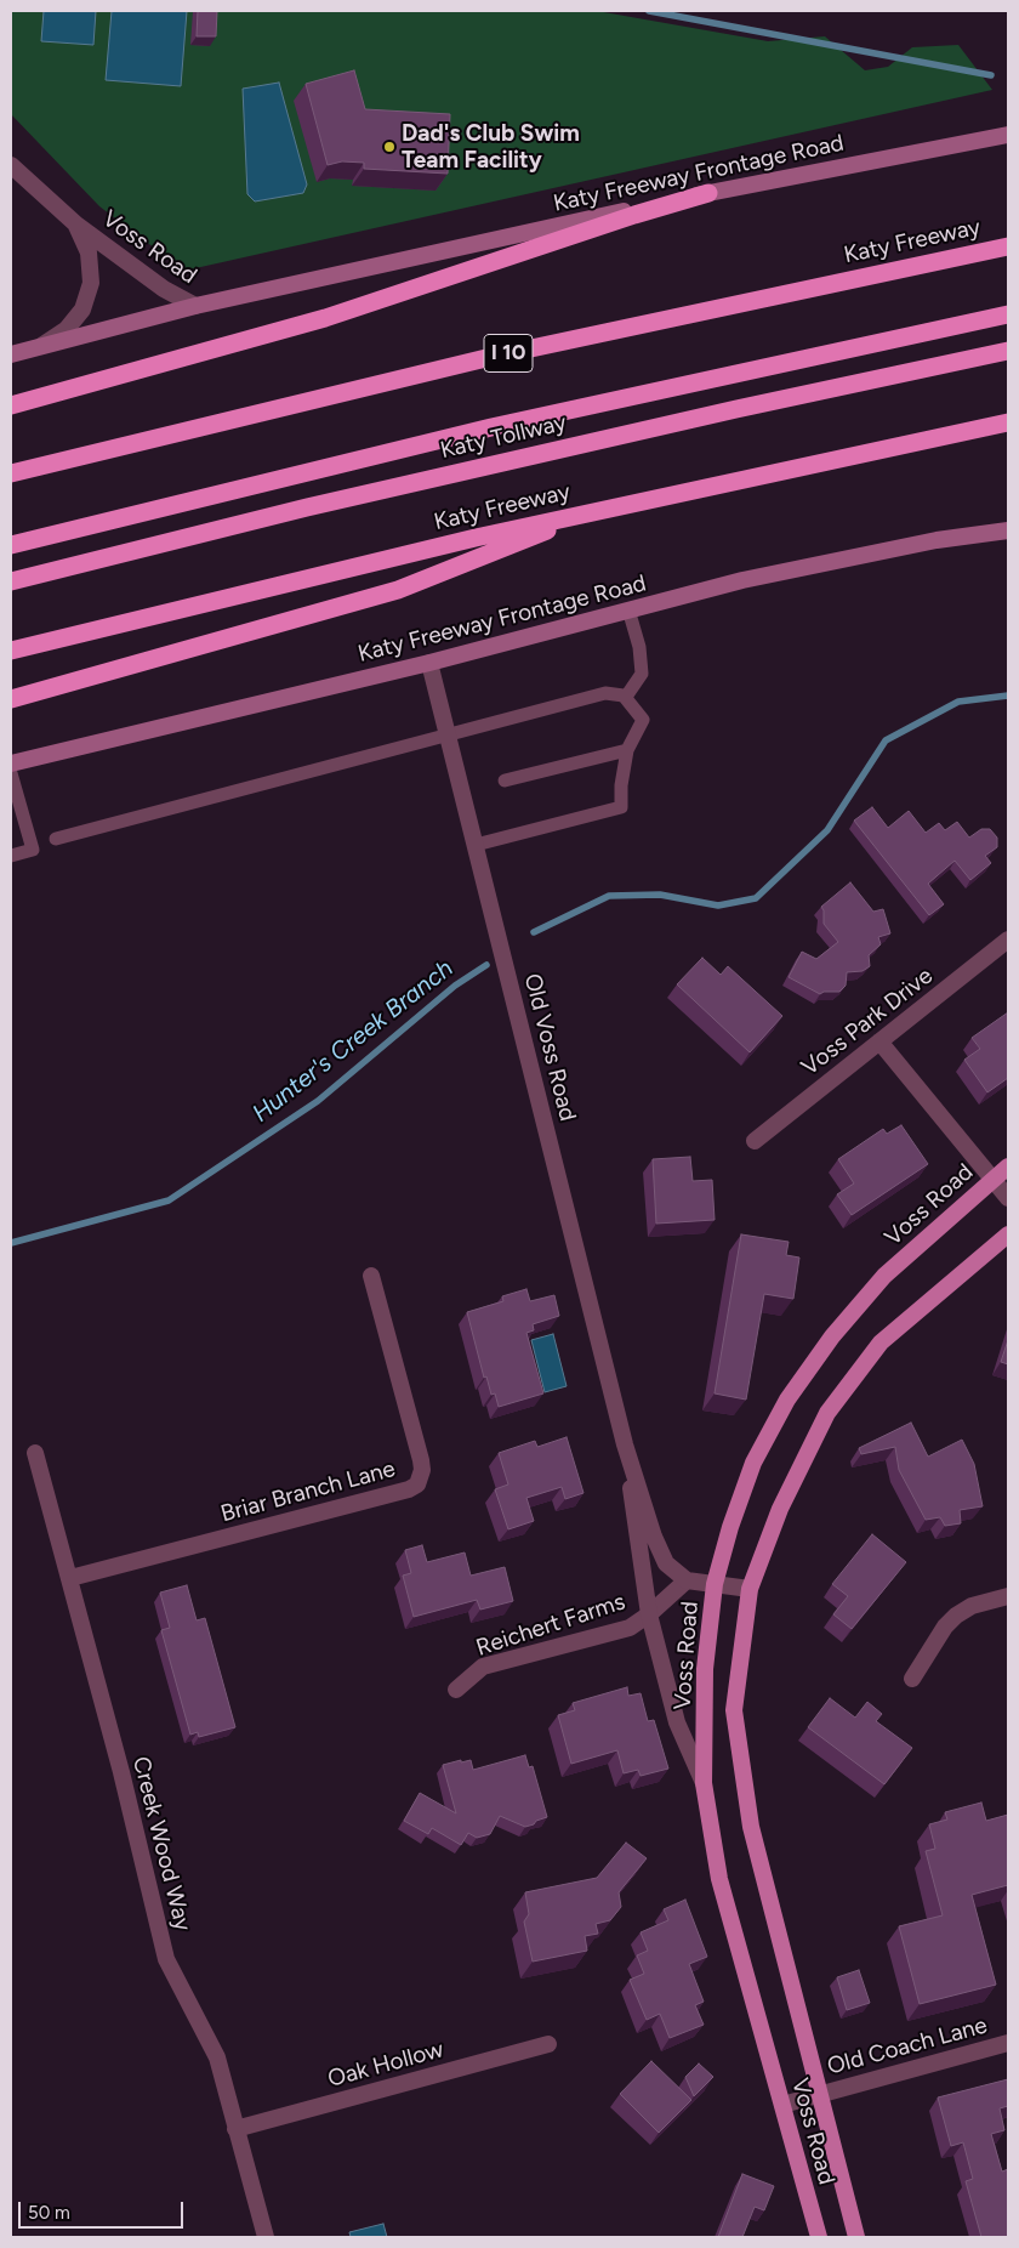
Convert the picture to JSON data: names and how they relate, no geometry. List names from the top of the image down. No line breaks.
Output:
{"streets":{"highway":["Katy Freeway","I 10","Katy Tollway"],"main road":["Katy Freeway Frontage Road","Voss Road"],"street":["Voss Park Drive","Old Voss Road","Briar Branch Lane","Reichert Farms","Creek Wood Way","Old Coach Lane","Oak Hollow"]},"crossings":[["Katy Freeway Frontage Road","Voss Road"],["Katy Freeway Frontage Road","Old Voss Road"],["Voss Road","Old Voss Road"],["Voss Road","Old Coach Lane"],["Old Voss Road","Reichert Farms"],["Briar Branch Lane","Creek Wood Way"],["Creek Wood Way","Oak Hollow"]],"water":["Hunter's Creek Branch"],"places":["Dad's Club Swim Team Facility"],"scale_bar":"50 m"}
